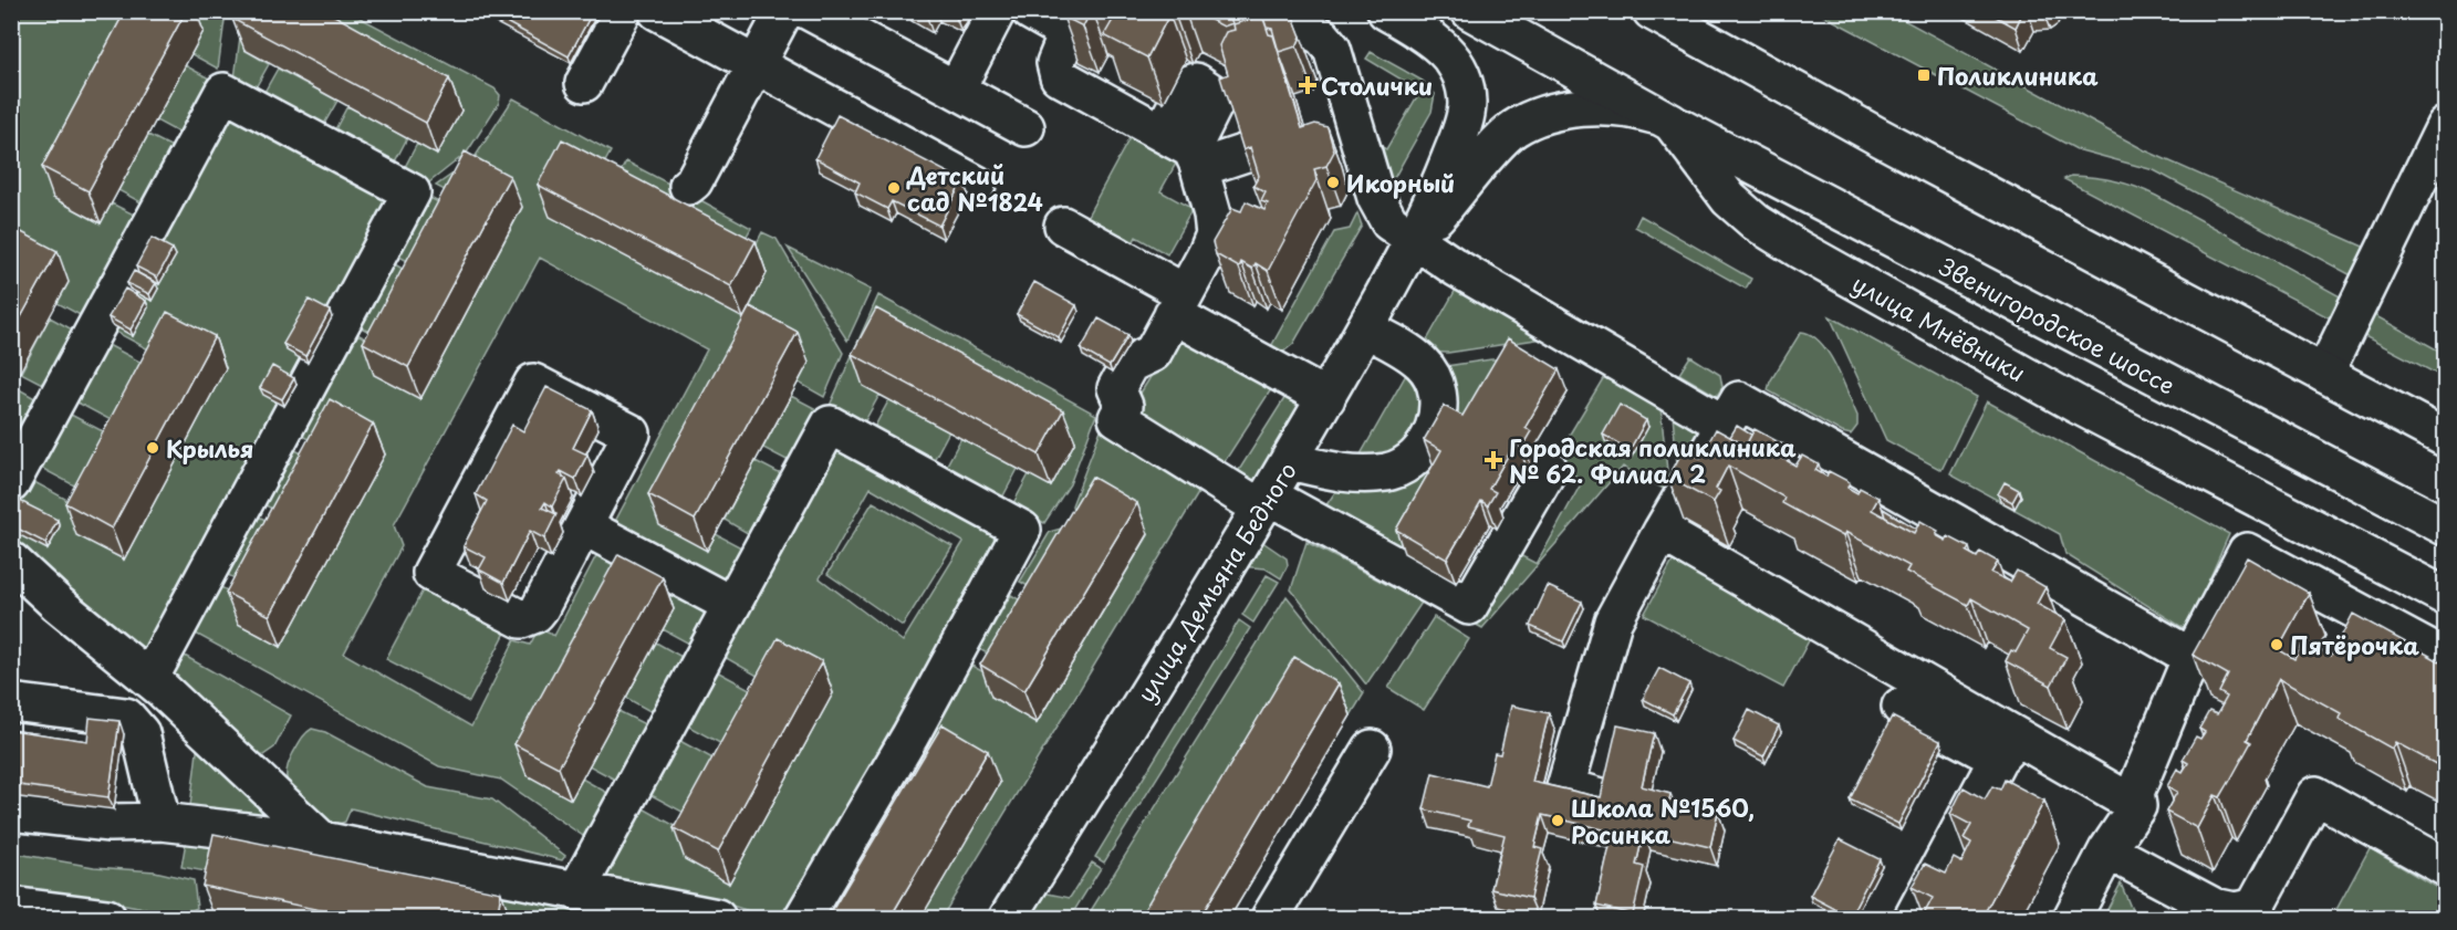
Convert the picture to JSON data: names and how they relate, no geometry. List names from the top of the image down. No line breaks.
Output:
{"streets":{"main road":["Звенигородское шоссе","улица Мнёвники","улица Демьяна Бедного"]},"crossings":[["Звенигородское шоссе","улица Мнёвники"],["Звенигородское шоссе","улица Демьяна Бедного"],["улица Мнёвники","улица Демьяна Бедного"]],"places":{"transit":["Поликлиника"],"health":["Столички","Городская поликлиника № 62. Филиал 2"],"other":["Икорный","Детский сад №1824","Крылья","Пятёрочка","Школа №1560, Росинка"]}}
